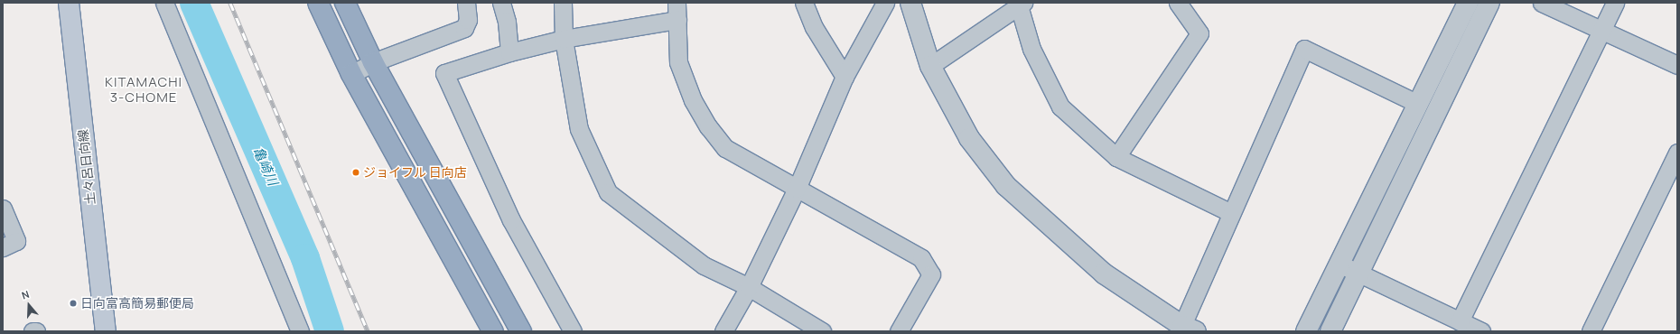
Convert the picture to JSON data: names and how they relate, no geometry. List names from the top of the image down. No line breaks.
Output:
{"streets":{"main road":["土々呂日向線"]},"districts":["KITAMACHI 3-CHOME"],"water":["亀崎川"],"places":["ジョイフル 日向店","日向富高簡易郵便局"],"north":"top"}
